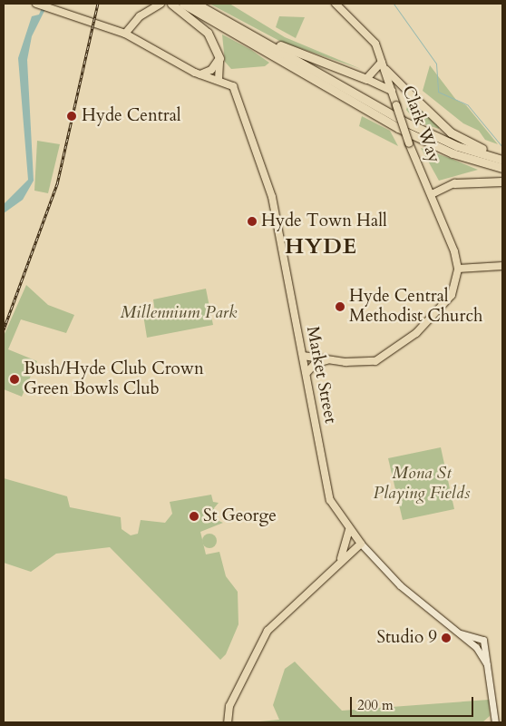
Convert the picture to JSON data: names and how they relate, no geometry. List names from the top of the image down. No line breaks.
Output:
{"streets":{"main road":["Clark Way","Market Street"]},"districts":["HYDE"],"parks":["Millennium Park","Mona St Playing Fields"],"places":["Hyde Central","Hyde Town Hall","Hyde Central Methodist Church","Bush/Hyde Club Crown Green Bowls Club","St George","Studio 9"],"scale_bar":"200 m"}
